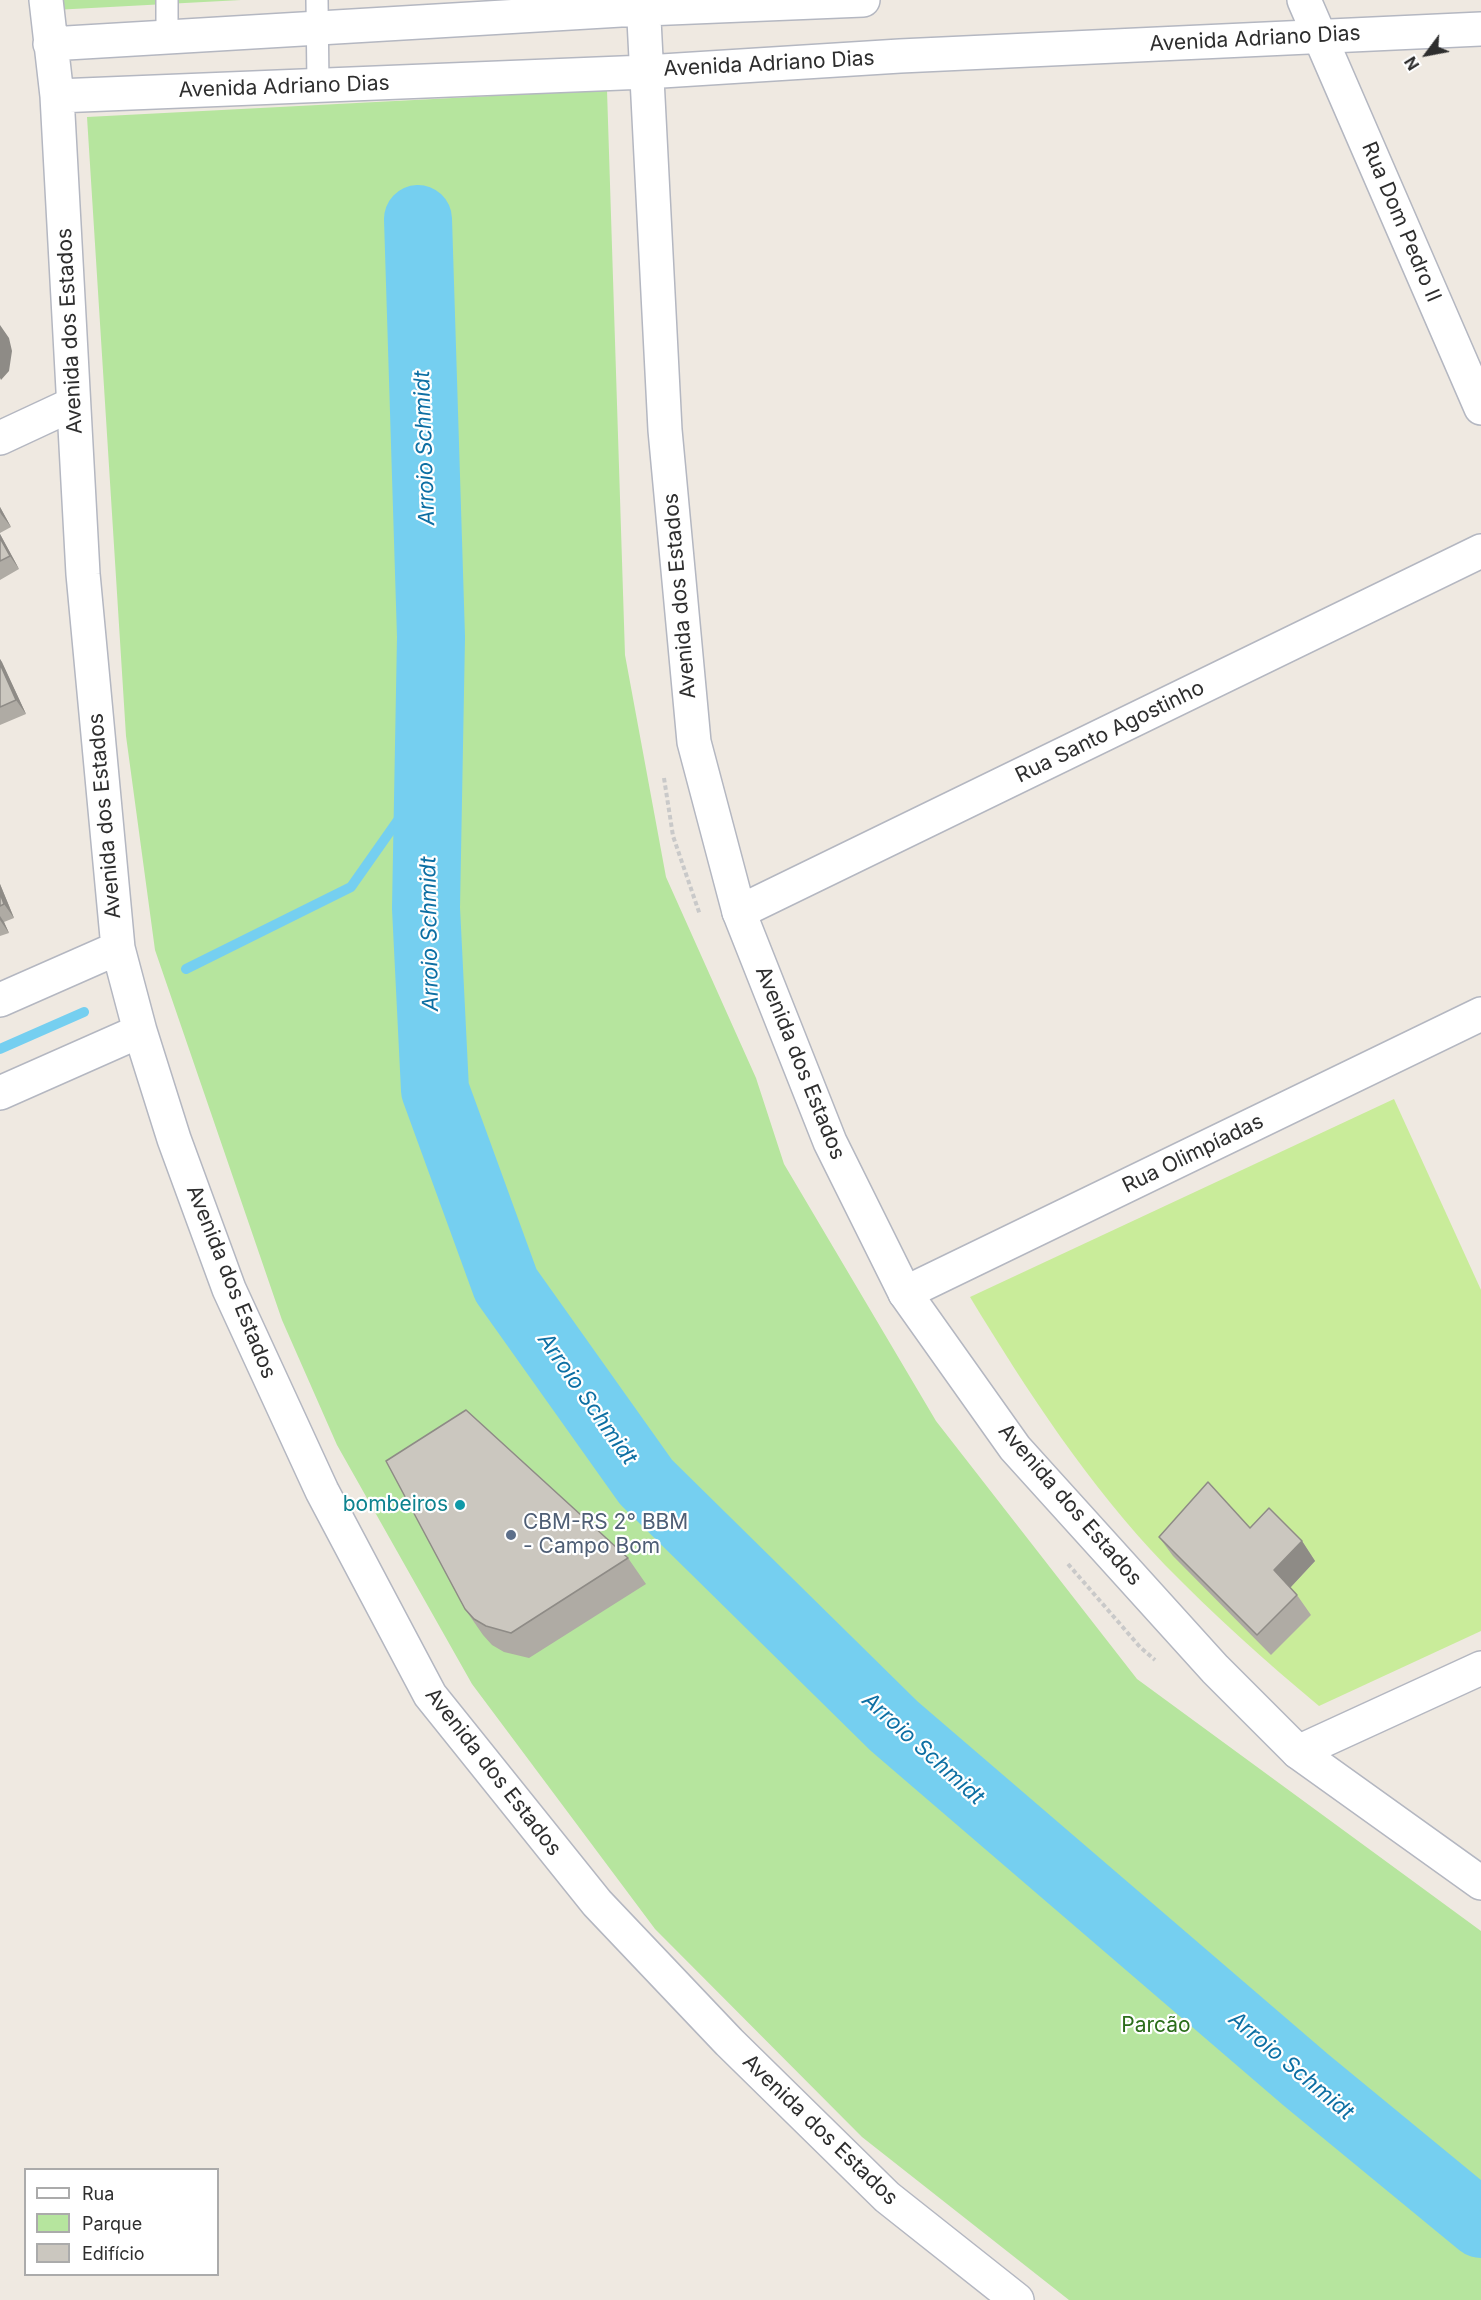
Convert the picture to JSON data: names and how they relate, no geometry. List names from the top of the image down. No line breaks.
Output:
{"streets":{"street":["Avenida Adriano Dias","Rua Dom Pedro II","Avenida dos Estados","Rua Santo Agostinho","Rua Olimpíadas"]},"crossings":[["Avenida Adriano Dias","Rua Dom Pedro II"],["Avenida Adriano Dias","Avenida dos Estados"],["Avenida dos Estados","Rua Santo Agostinho"],["Avenida dos Estados","Rua Olimpíadas"]],"water":["Arroio Schmidt"],"parks":["Parcão"],"places":["bombeiros","CBM-RS 2° BBM - Campo Bom"],"legend":["Rua","Parque","Edifício"],"north":"bottom left"}
